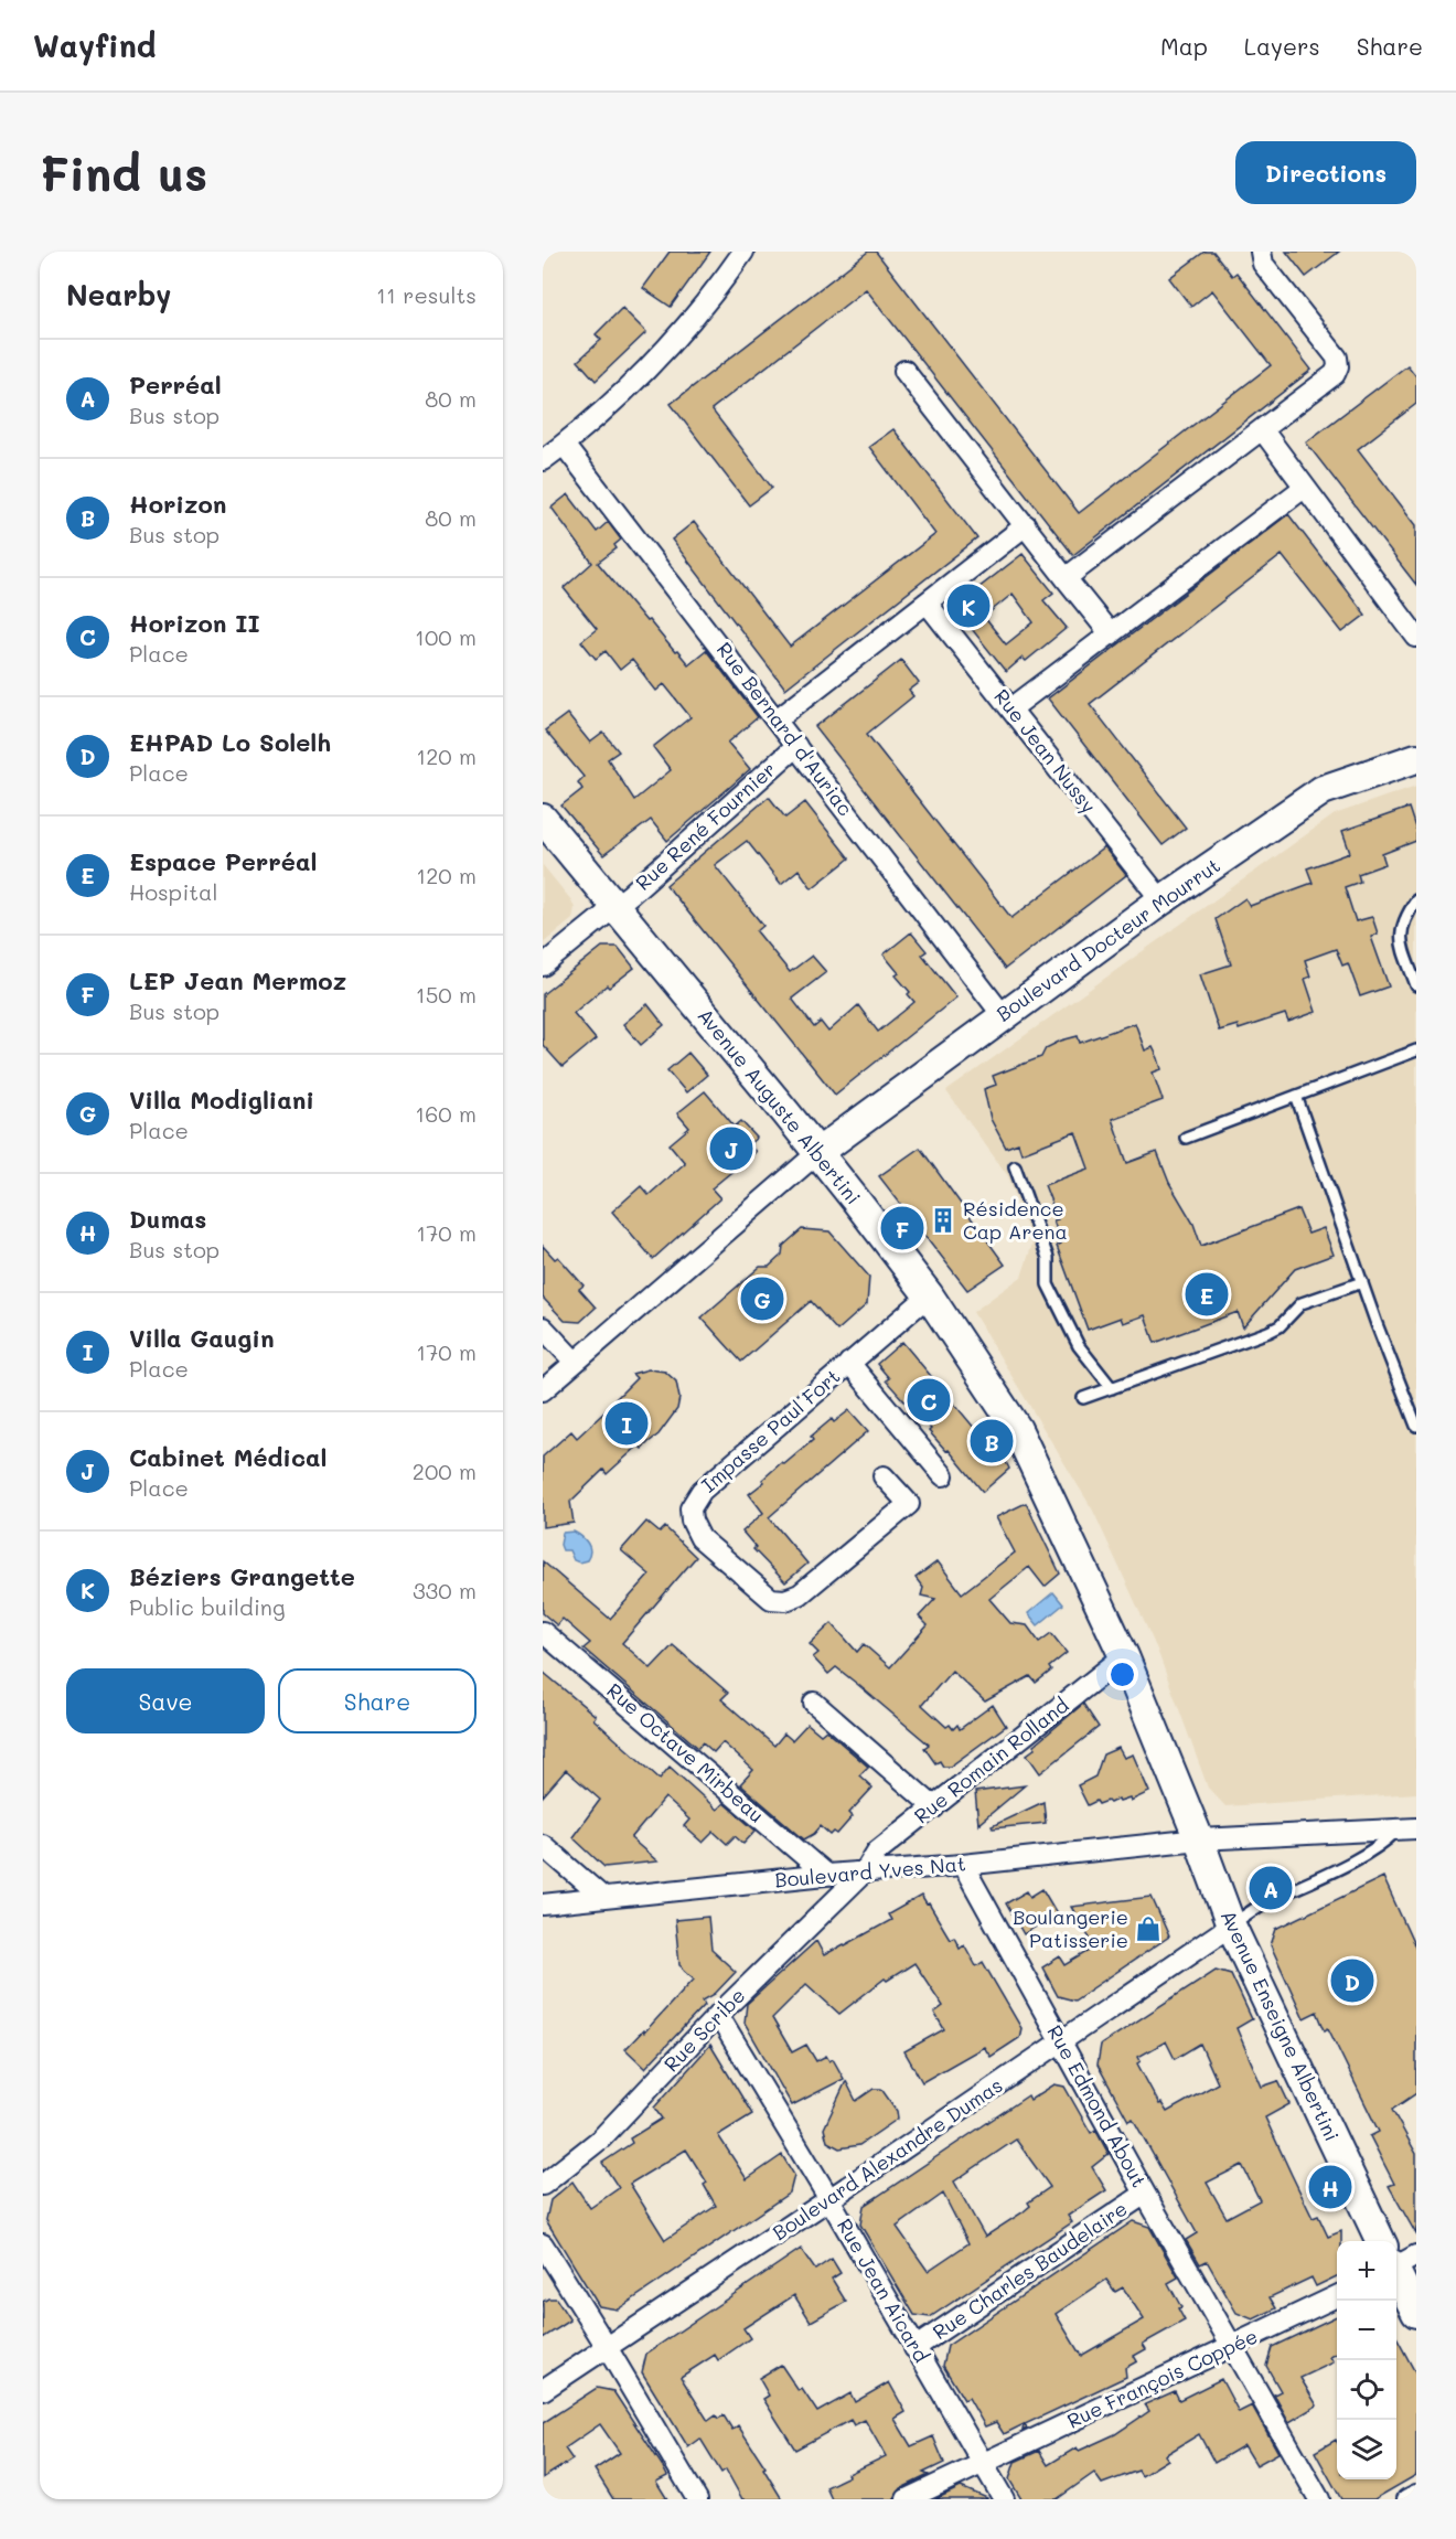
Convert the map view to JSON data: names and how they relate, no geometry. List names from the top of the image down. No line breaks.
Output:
{"streets":{"street":["Rue Bernard d'Auriac","Rue Jean Nussy","Rue René Fournier","Boulevard Docteur Mourrut","Avenue Auguste Albertini","Impasse Paul Fort","Rue Octave Mirbeau","Rue Romain Rolland","Boulevard Yves Nat","Avenue Enseigne Albertini","Rue Scribe","Rue Edmond About","Boulevard Alexandre Dumas","Rue Charles Baudelaire","Rue Jean Aicard","Rue François Coppée"]},"crossings":[["Rue Bernard d'Auriac","Rue René Fournier"],["Rue Bernard d'Auriac","Boulevard Docteur Mourrut"],["Rue Jean Nussy","Boulevard Docteur Mourrut"],["Rue René Fournier","Avenue Auguste Albertini"],["Boulevard Docteur Mourrut","Avenue Auguste Albertini"],["Avenue Auguste Albertini","Impasse Paul Fort"],["Avenue Auguste Albertini","Rue Romain Rolland"],["Avenue Auguste Albertini","Boulevard Yves Nat"],["Avenue Auguste Albertini","Avenue Enseigne Albertini"],["Rue Octave Mirbeau","Boulevard Yves Nat"],["Rue Romain Rolland","Boulevard Yves Nat"],["Rue Romain Rolland","Rue Scribe"],["Boulevard Yves Nat","Avenue Enseigne Albertini"],["Boulevard Yves Nat","Rue Scribe"],["Boulevard Yves Nat","Rue Edmond About"],["Avenue Enseigne Albertini","Boulevard Alexandre Dumas"],["Rue Scribe","Rue Jean Aicard"],["Rue Edmond About","Boulevard Alexandre Dumas"],["Rue Edmond About","Rue Charles Baudelaire"],["Rue Edmond About","Rue François Coppée"],["Boulevard Alexandre Dumas","Rue Jean Aicard"],["Rue Charles Baudelaire","Rue Jean Aicard"],["Rue Jean Aicard","Rue François Coppée"]],"places":{"building":["Résidence Cap Arena"],"shop":["Boulangerie Patisserie"]},"page":{"header":"Wayfind","nav":["Map","Layers","Share"],"buttons":["Directions",["Save","Share"]],"title":"Find us","heading":["Nearby","11 results"],"list":[{"mark":"A","name":"Perréal","note":"Bus stop","value":"80 m"},{"mark":"B","name":"Horizon","note":"Bus stop","value":"80 m"},{"mark":"C","name":"Horizon II","note":"Place","value":"100 m"},{"mark":"D","name":"EHPAD Lo Solelh","note":"Place","value":"120 m"},{"mark":"E","name":"Espace Perréal","note":"Hospital","value":"120 m"},{"mark":"F","name":"LEP Jean Mermoz","note":"Bus stop","value":"150 m"},{"mark":"G","name":"Villa Modigliani","note":"Place","value":"160 m"},{"mark":"H","name":"Dumas","note":"Bus stop","value":"170 m"},{"mark":"I","name":"Villa Gaugin","note":"Place","value":"170 m"},{"mark":"J","name":"Cabinet Médical","note":"Place","value":"200 m"},{"mark":"K","name":"Béziers Grangette","note":"Public building","value":"330 m"}],"pins":["K","J","F","E","G","C","I","B","A","D","H"],"map_buttons":["+","−"]}}
